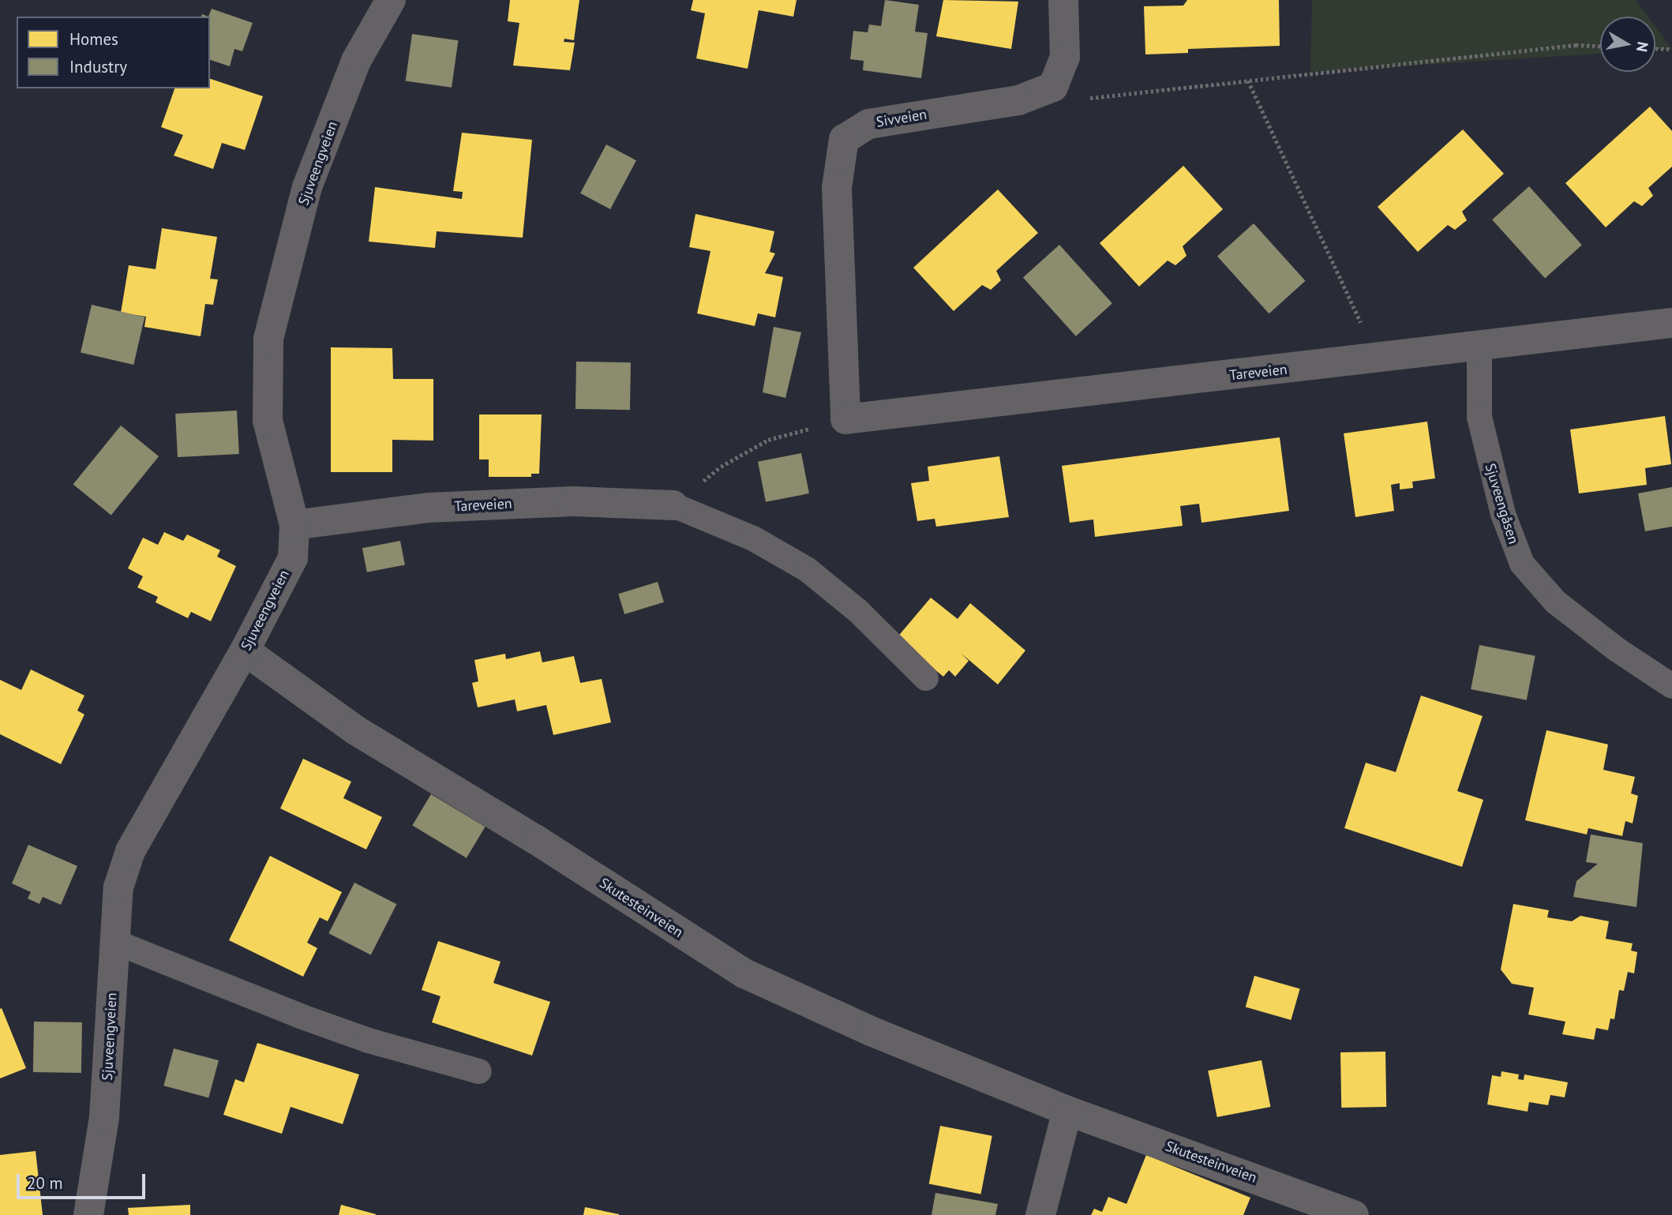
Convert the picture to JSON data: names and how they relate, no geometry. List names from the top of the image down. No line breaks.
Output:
{"streets":{"street":["Sivveien","Sjuveengveien","Tareveien","Skutesteinveien"],"lane":["Sjuveengåsen"]},"crossings":[["Sivveien","Tareveien"],["Sjuveengveien","Tareveien"],["Sjuveengveien","Skutesteinveien"],["Tareveien","Sjuveengåsen"]],"legend":["Homes","Industry"],"scale_bar":"20 m","north":"right"}
